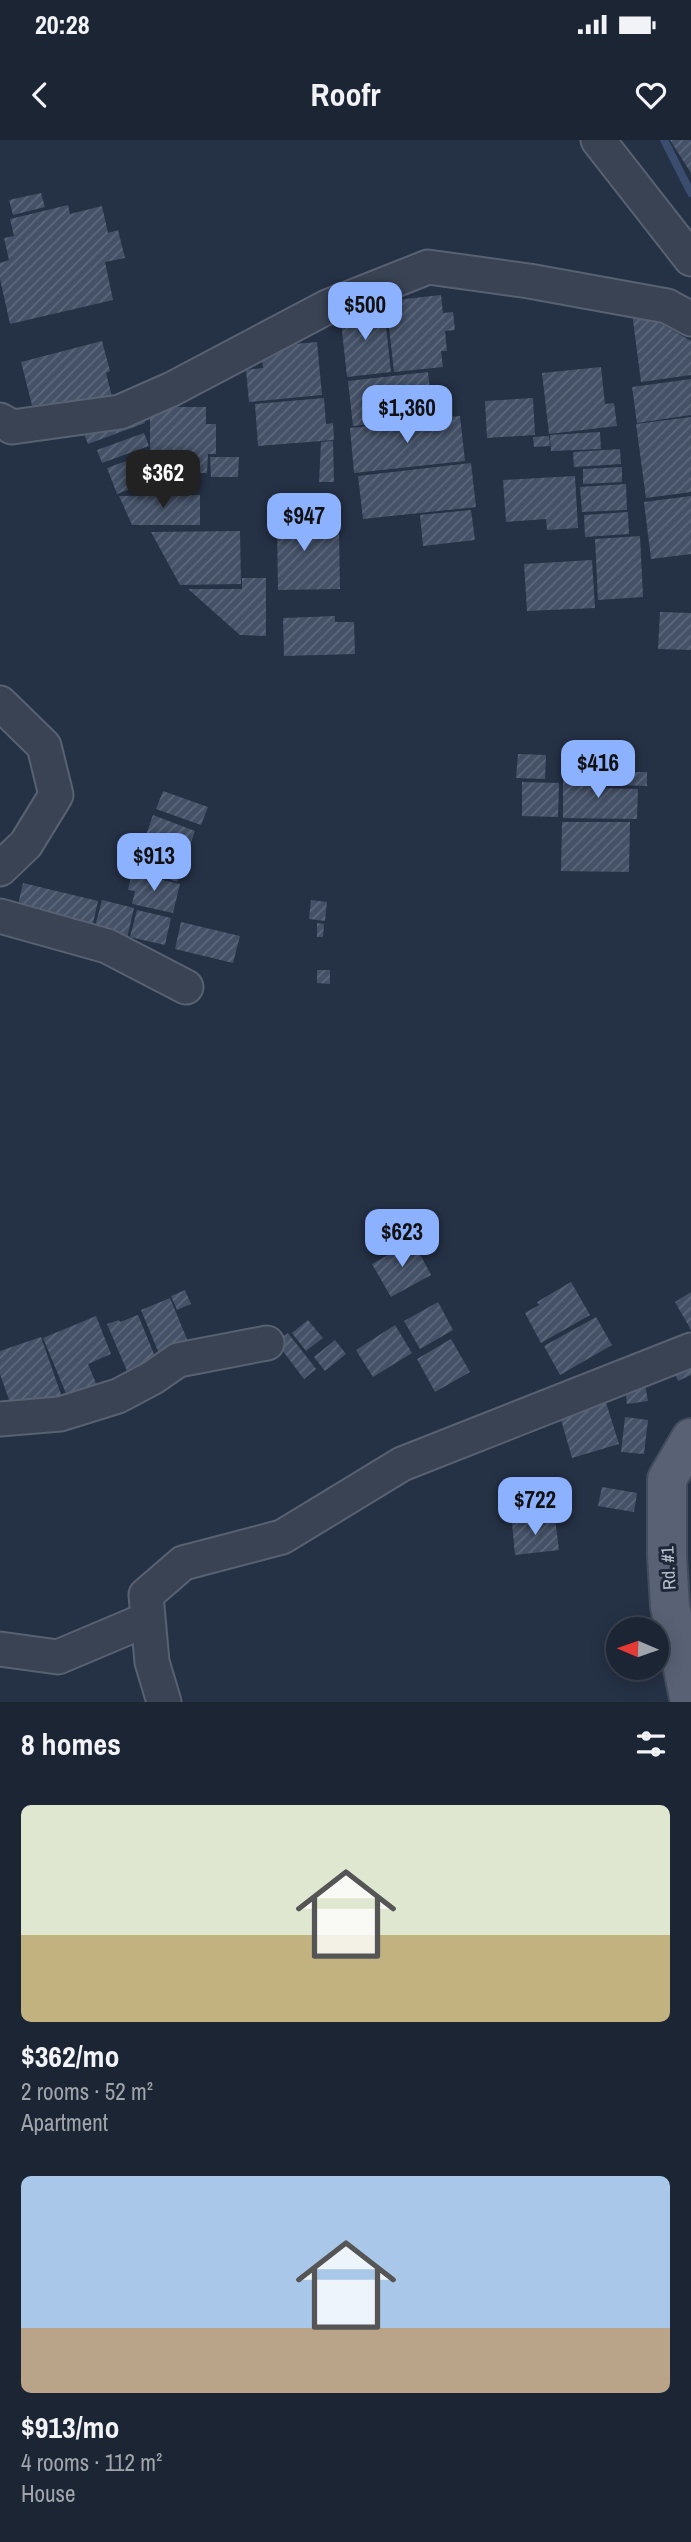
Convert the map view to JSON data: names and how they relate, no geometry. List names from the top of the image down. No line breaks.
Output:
{"streets":{"main road":["Rd. #1"]},"north":"left","page":{"status":"20:28","header":"Roofr","price":["$500","$1,360","$362","$947","$416","$913","$623","$722"],"heading":"8 homes","list":[{"name":"$362/mo","note":"2 rooms · 52 m² · Apartment"},{"name":"$913/mo","note":"4 rooms · 112 m² · House"}]}}
